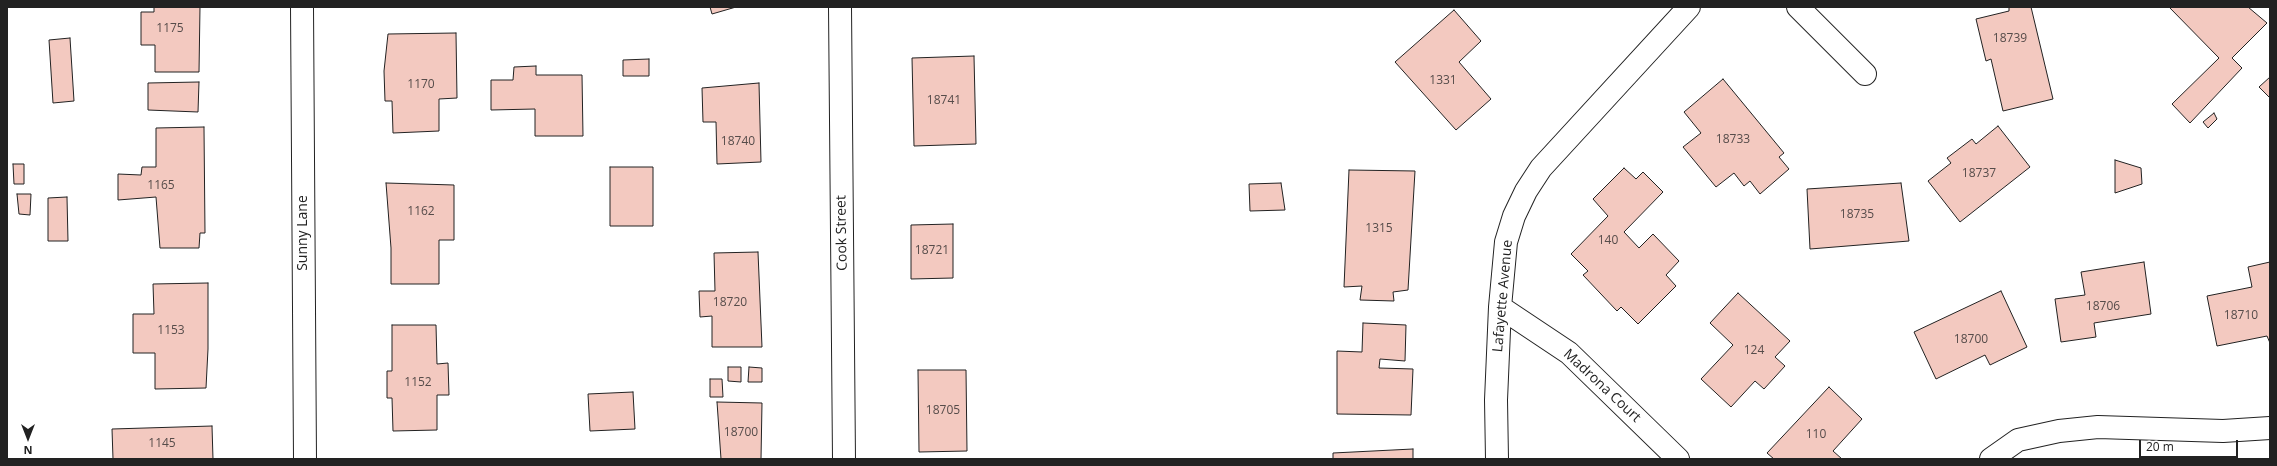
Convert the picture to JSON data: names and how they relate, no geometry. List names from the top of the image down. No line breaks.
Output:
{"streets":{"street":["Sunny Lane","Cook Street","Lafayette Avenue","Madrona Court"]},"crossings":[["Lafayette Avenue","Madrona Court"]],"house_numbers":["1175","18739","1331","1170","18741","18733","18740","18737","1165","1162","18735","1315","140","18721","18720","18706","18710","1153","18700","124","1152","18705","18700","110","1145"],"scale_bar":"20 m","north":"bottom"}
